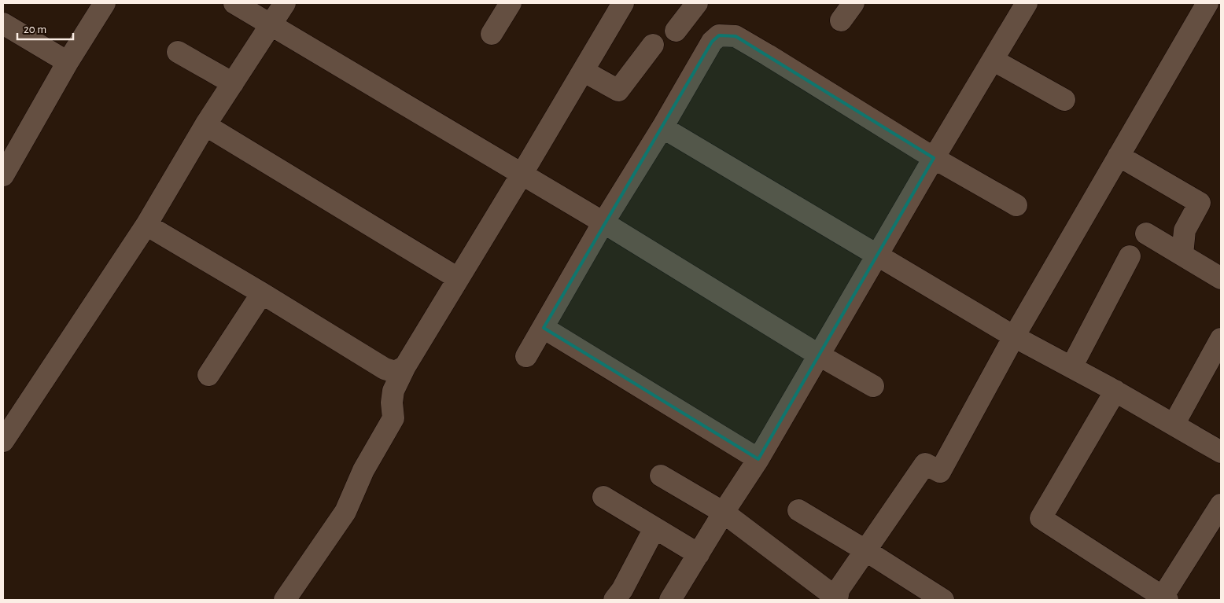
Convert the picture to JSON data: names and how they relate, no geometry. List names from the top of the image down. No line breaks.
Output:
{"scale_bar":"20 m"}
